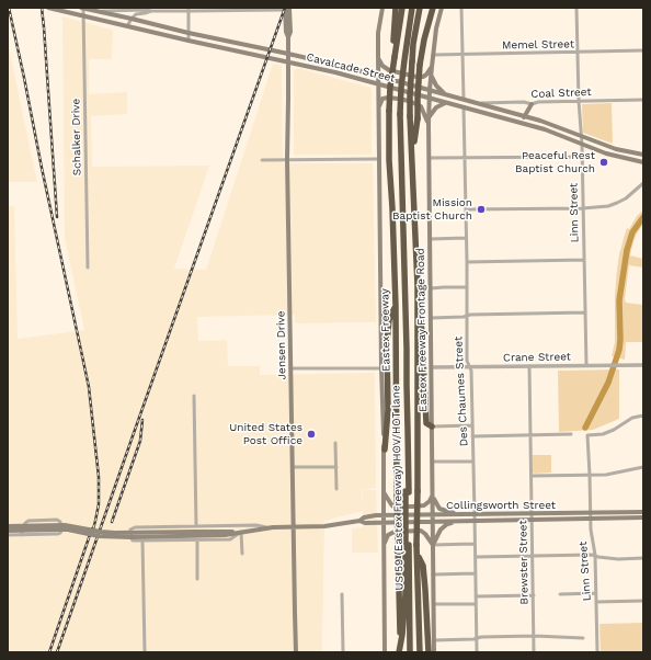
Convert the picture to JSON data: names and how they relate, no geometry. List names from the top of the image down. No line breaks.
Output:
{"streets":{"highway":["Eastex Freeway","US 59 (Eastex Freeway) HOV/HOT lane"],"main road":["Cavalcade Street","Eastex Freeway Frontage Road","Jensen Drive","Collingsworth Street"],"street":["Memel Street","Coal Street","Schalker Drive","Linn Street","Crane Street","Des Chaumes Street","Brewster Street"]},"crossings":[["Memel Street","Linn Street"],["Memel Street","Eastex Freeway Frontage Road"],["Cavalcade Street","Coal Street"],["Cavalcade Street","Schalker Drive"],["Cavalcade Street","Linn Street"],["Cavalcade Street","Eastex Freeway Frontage Road"],["Cavalcade Street","Jensen Drive"],["Cavalcade Street","Des Chaumes Street"],["Coal Street","Linn Street"],["Linn Street","Crane Street"],["Linn Street","Collingsworth Street"],["Eastex Freeway Frontage Road","Crane Street"],["Eastex Freeway Frontage Road","Collingsworth Street"],["Jensen Drive","Collingsworth Street"],["Crane Street","Des Chaumes Street"],["Crane Street","Brewster Street"],["Des Chaumes Street","Collingsworth Street"],["Collingsworth Street","Brewster Street"]],"places":["Peaceful Rest Baptist Church","Mission Baptist Church","United States Post Office"]}
